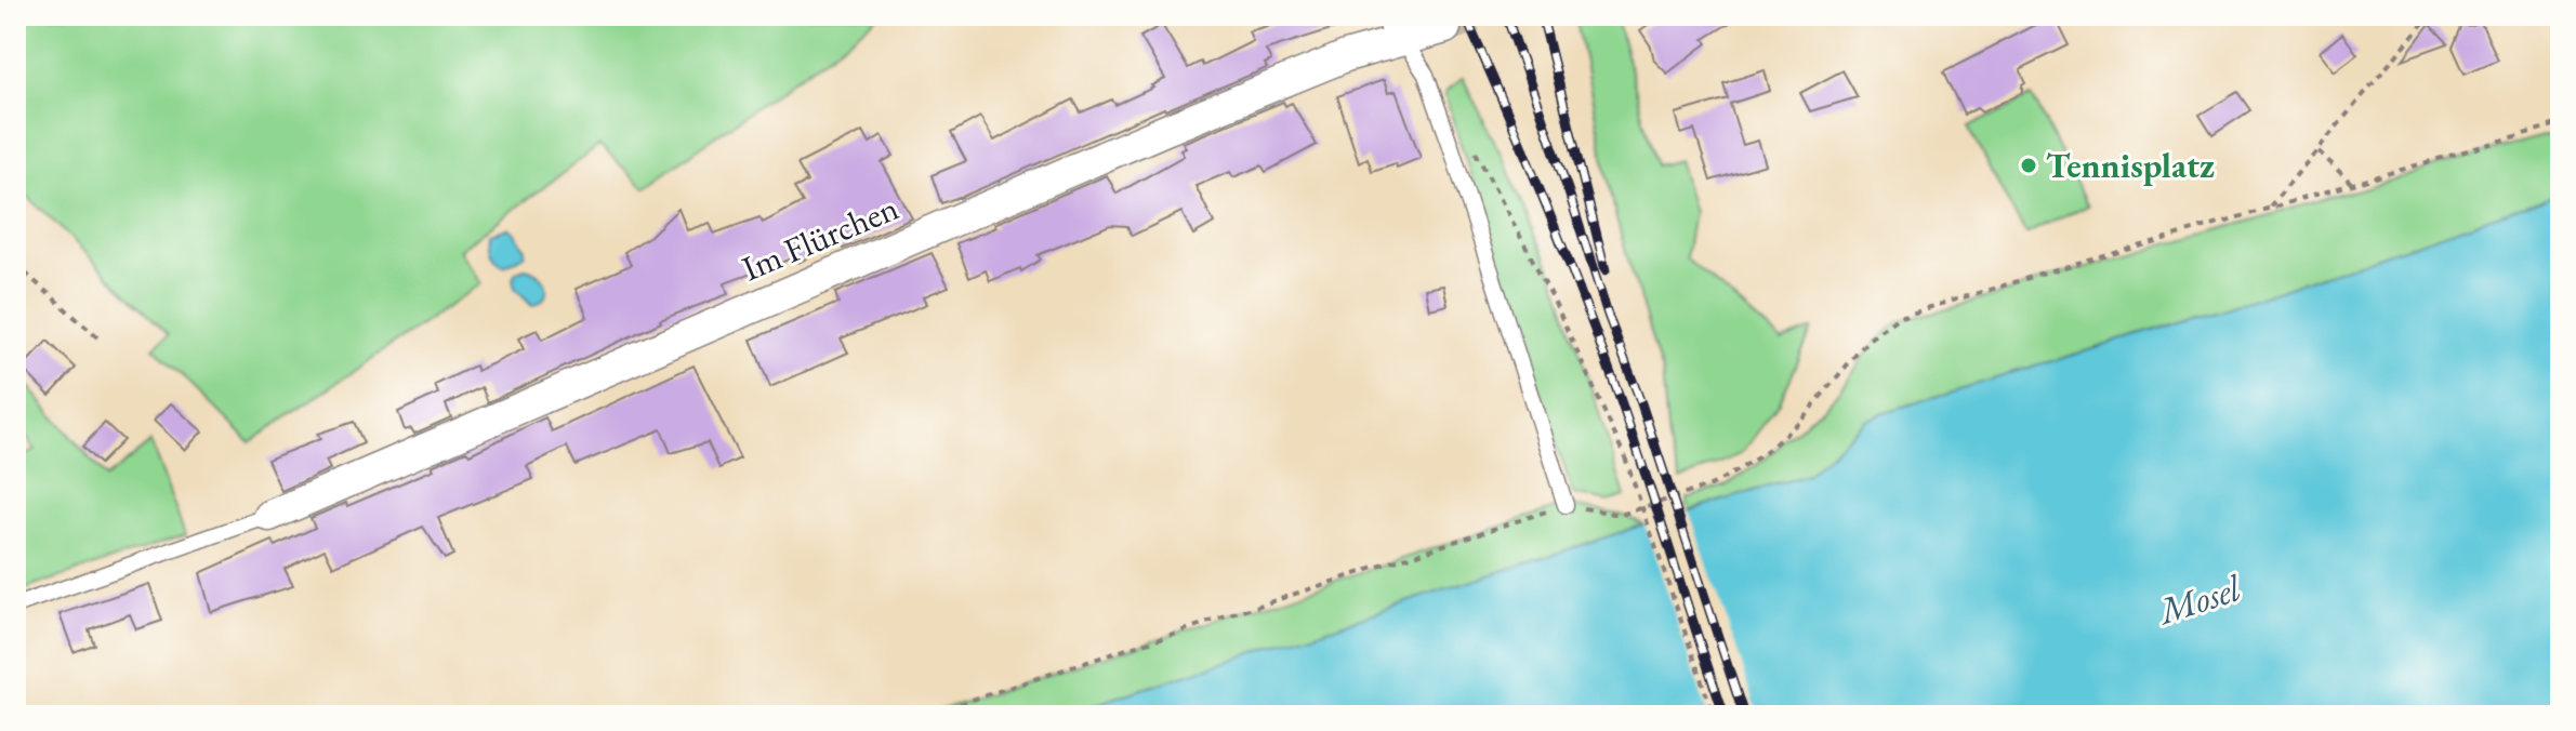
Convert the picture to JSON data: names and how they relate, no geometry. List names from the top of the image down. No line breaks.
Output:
{"streets":{"street":["Im Flürchen"]},"water":["Mosel"],"places":["Tennisplatz"]}
